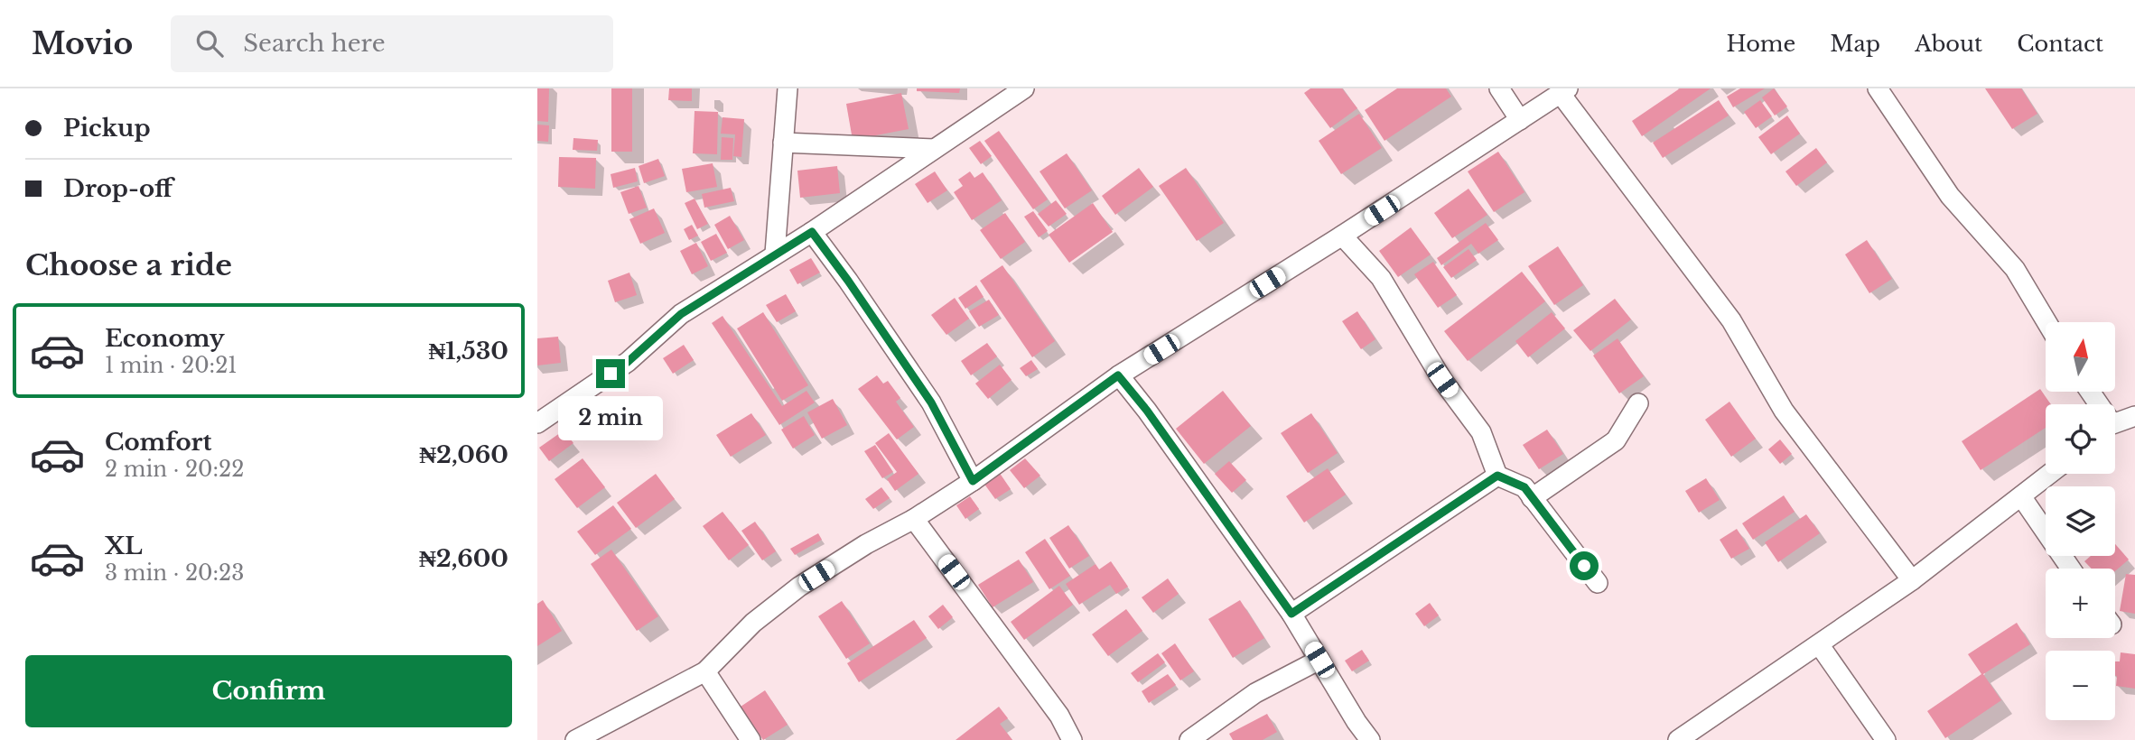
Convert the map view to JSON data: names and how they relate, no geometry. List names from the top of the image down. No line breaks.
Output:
{"north":"top","page":{"header":"Movio","search":"Search here","nav":["Home","Map","About","Contact"],"banner":["Pickup","Drop-off"],"heading":"Choose a ride","list":[{"name":"Economy","note":"1 min · 20:21","value":"₦1,530"},{"name":"Comfort","note":"2 min · 20:22","value":"₦2,060"},{"name":"XL","note":"3 min · 20:23","value":"₦2,600"}],"map_buttons":["+","−"],"bubble":"2 min","buttons":"Confirm"}}
